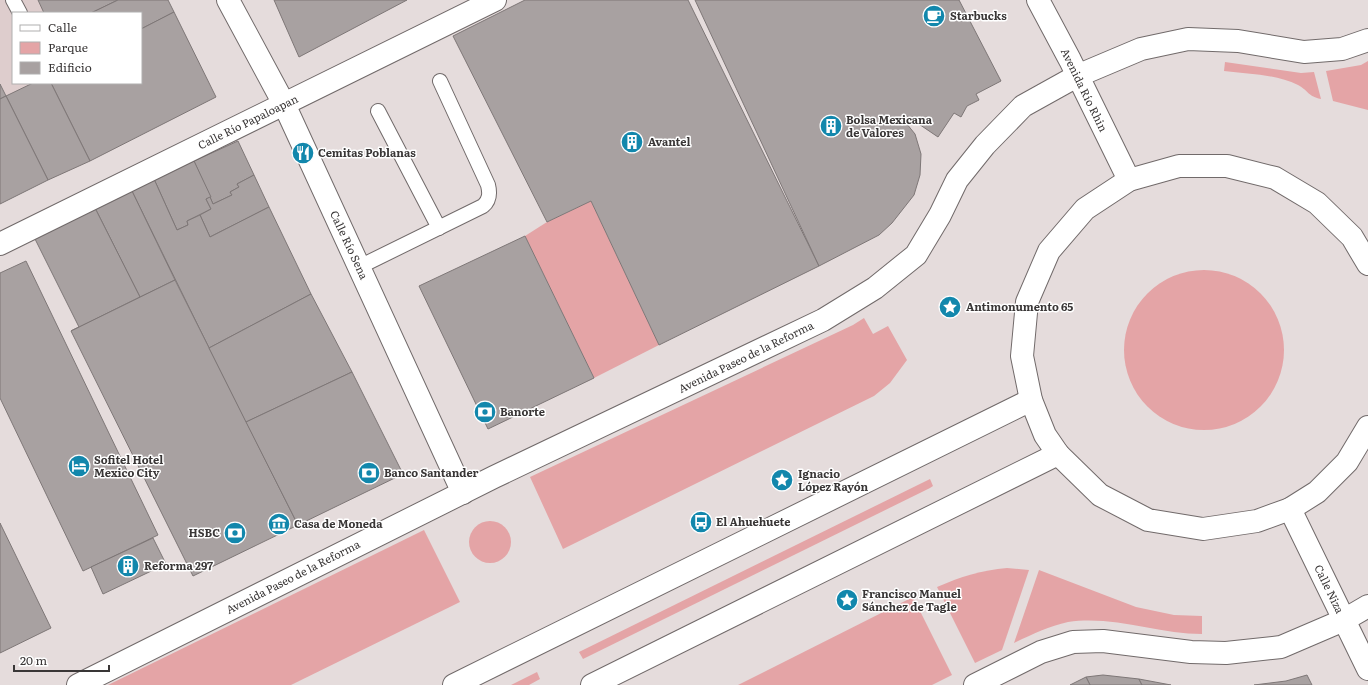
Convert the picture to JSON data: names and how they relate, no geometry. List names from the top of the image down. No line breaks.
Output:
{"streets":{"street":["Avenida Río Rhin","Calle Río Papaloapan","Calle Río Sena","Avenida Paseo de la Reforma","Calle Niza"]},"crossings":[["Avenida Río Rhin","Avenida Paseo de la Reforma"],["Calle Río Papaloapan","Calle Río Sena"],["Calle Río Sena","Avenida Paseo de la Reforma"]],"places":{"cafe":["Starbucks"],"building":["Bolsa Mexicana de Valores","Avantel","Reforma 297"],"restaurant":["Cemitas Poblanas"],"place":["Antimonumento 65","Ignacio López Rayón","Francisco Manuel Sánchez de Tagle"],"bank":["Banorte","Banco Santander","HSBC"],"hotel":["Sofitel Hotel Mexico City"],"bus stop":["El Ahuehuete"],"museum":["Casa de Moneda"]},"legend":["Calle","Parque","Edificio"],"scale_bar":"20 m"}
